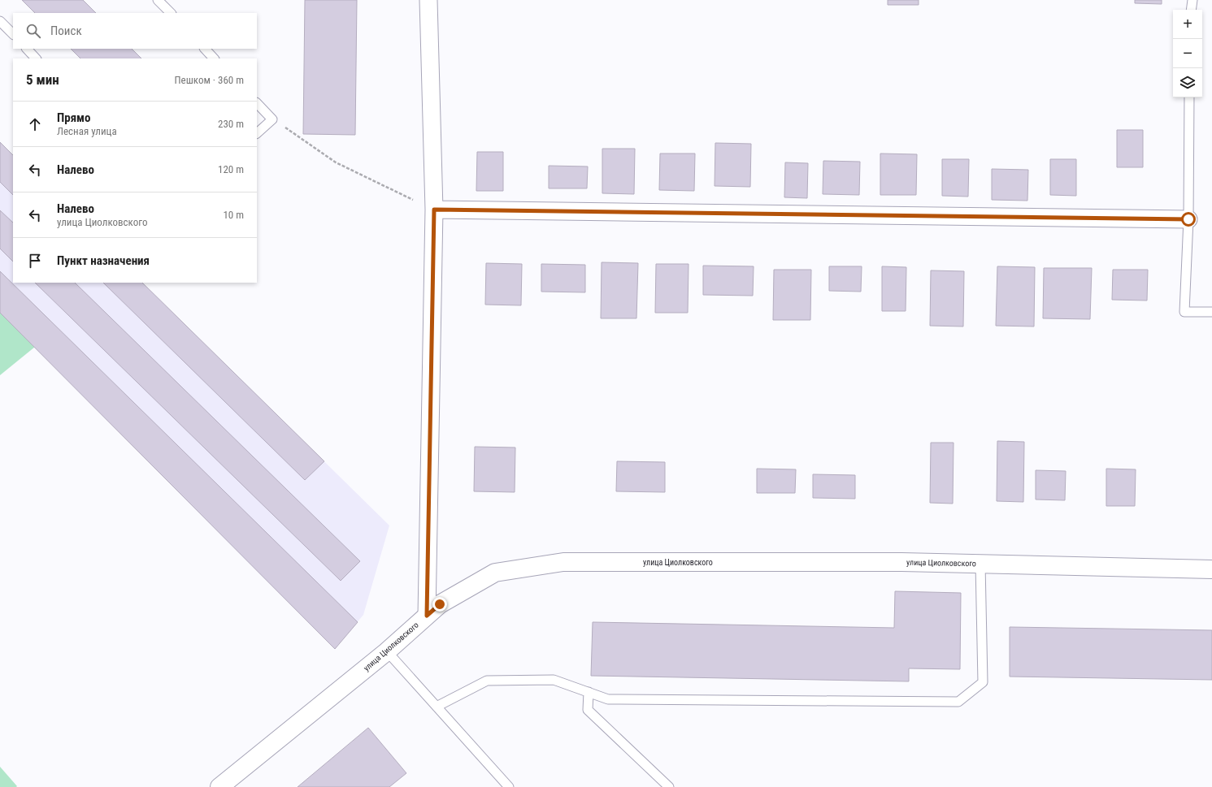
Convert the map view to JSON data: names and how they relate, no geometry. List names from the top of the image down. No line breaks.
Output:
{"streets":{"street":["улица Циолковского"]},"page":{"map_buttons":["+","−"],"search":"Поиск","heading":["5 мин","Пешком · 360 m"],"list":[["Прямо","Лесная улица","230 m"],["Налево","120 m"],["Налево","улица Циолковского","10 m"],"Пункт назначения"]}}
